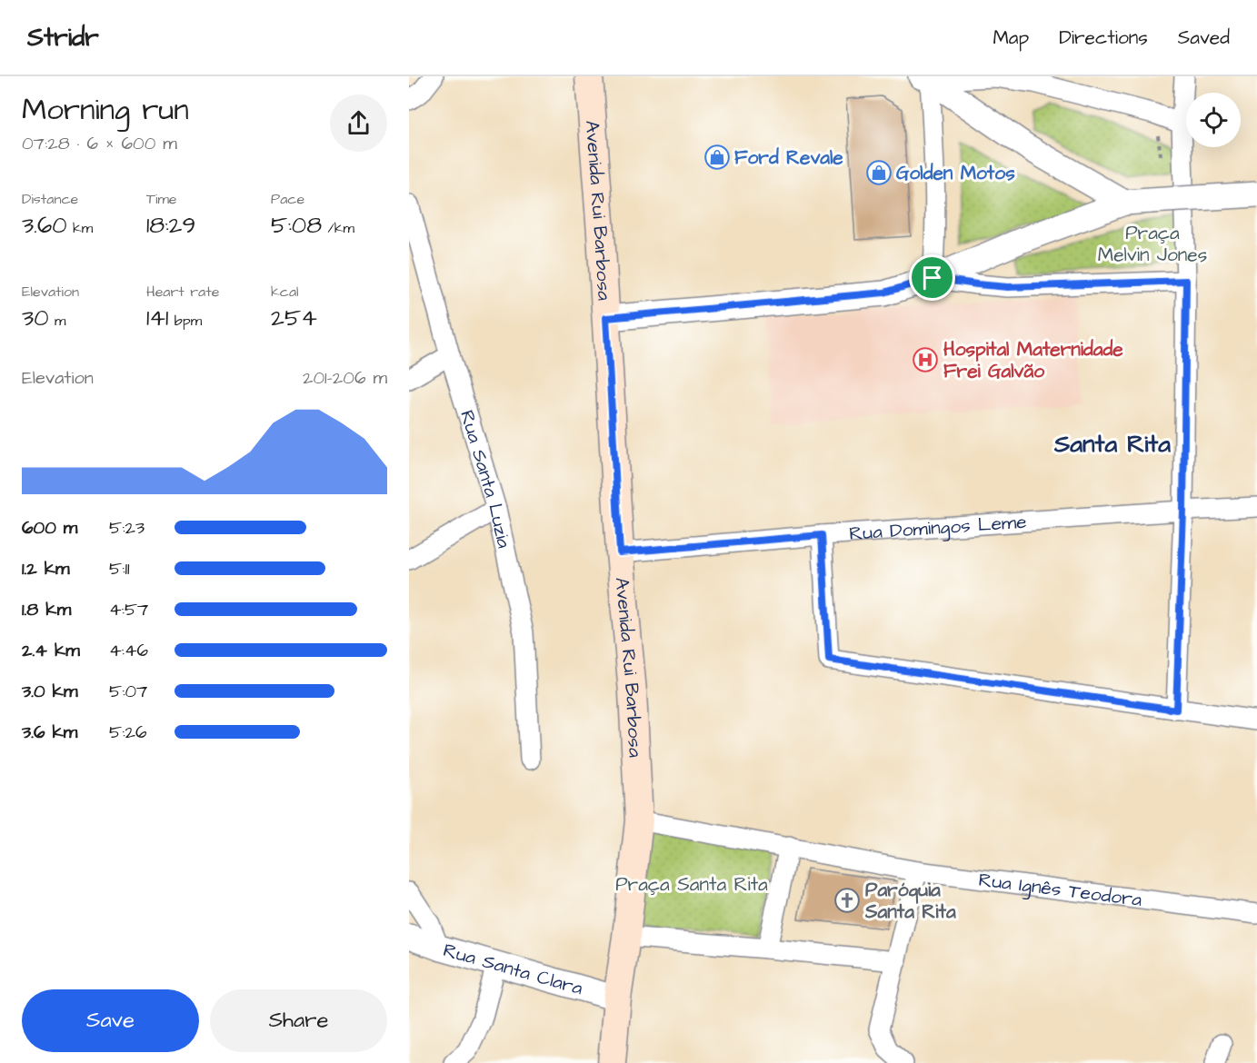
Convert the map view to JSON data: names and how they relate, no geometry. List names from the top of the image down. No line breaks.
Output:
{"streets":{"main road":["Avenida Rui Barbosa"],"street":["Rua Santa Luzia","Rua Domingos Leme","Rua Ignês Teodora","Rua Santa Clara"]},"crossings":[["Avenida Rui Barbosa","Rua Domingos Leme"],["Avenida Rui Barbosa","Rua Ignês Teodora"],["Avenida Rui Barbosa","Rua Santa Clara"]],"districts":["Santa Rita"],"parks":["Praça Melvin Jones","Praça Santa Rita"],"places":{"shop":["Ford Revale","Golden Motos"],"hospital":["Hospital Maternidade Frei Galvão"],"church":["Paróquia Santa Rita"]},"page":{"header":"Stridr","nav":["Map","Directions","Saved"],"heading":["Morning run","07:28 · 6 × 600 m"],"stats":[["Distance","3.60 km"],["Time","18:29"],["Pace","5:08 /km"],["Elevation","30 m"],["Heart rate","141 bpm"],["kcal","254"]],"chart":["Elevation","201–206 m"],"list":[{"name":"600 m","note":"5:23"},{"name":"1.2 km","note":"5:11"},{"name":"1.8 km","note":"4:57"},{"name":"2.4 km","note":"4:46"},{"name":"3.0 km","note":"5:07"},{"name":"3.6 km","note":"5:26"}],"buttons":["Save","Share"]}}
